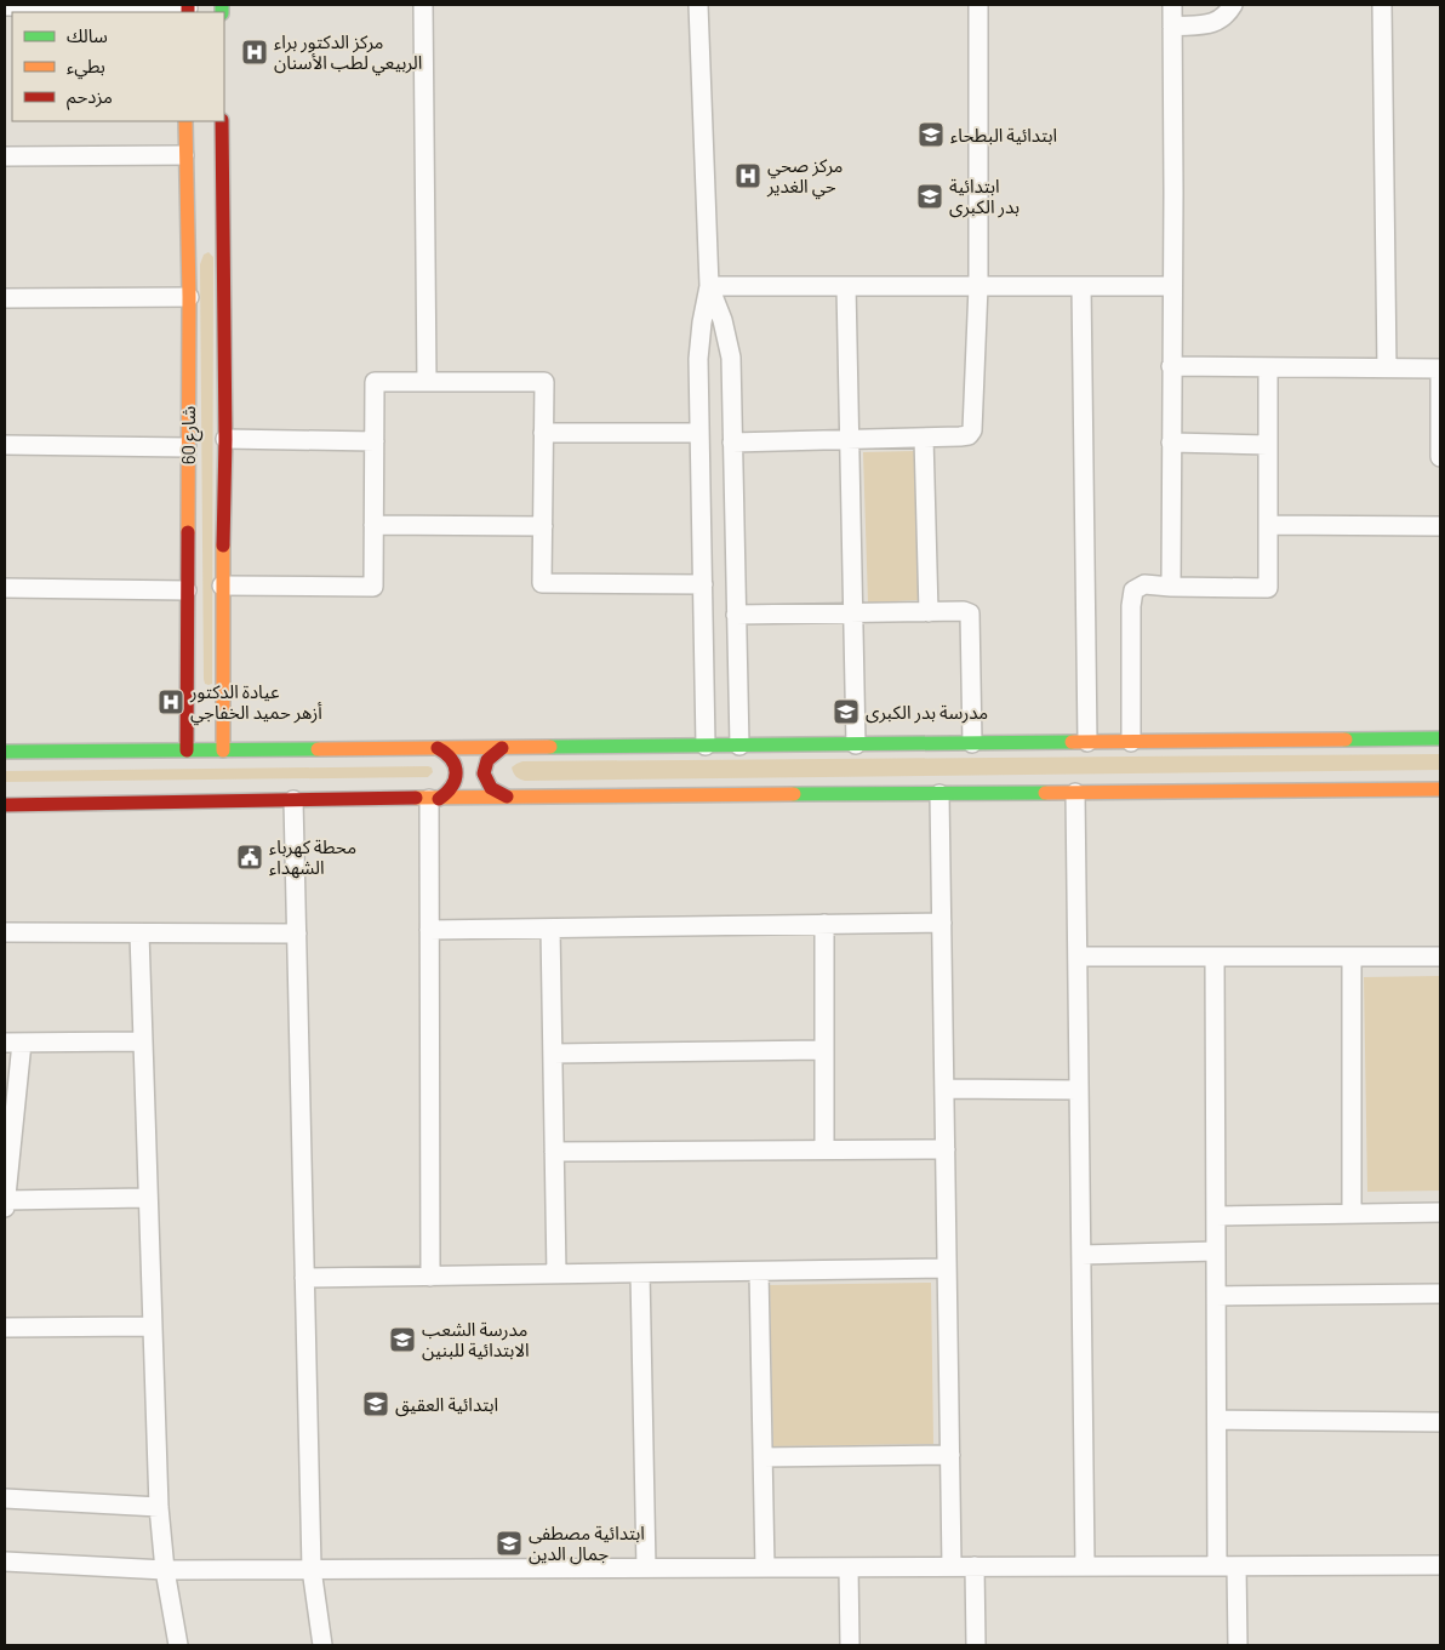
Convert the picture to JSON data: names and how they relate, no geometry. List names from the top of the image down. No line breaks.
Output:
{"streets":{"main road":["شارع 60"]},"places":{"hospital":["مركز الدكتور براء الربيعي لطب الأسنان","مركز صحي حي الغدير","عيادة الدكتور أزهر حميد الخفاجي"],"school or university":["ابتدائية البطحاء","ابتدائية بدر الكبرى","مدرسة بدر الكبرى","مدرسة الشعب الابتدائية للبنين","ابتدائية العقيق","ابتدائية مصطفى جمال الدين"],"public building":["محطة كهرباء الشهداء"]},"legend":["سالك","بطيء","مزدحم"]}
